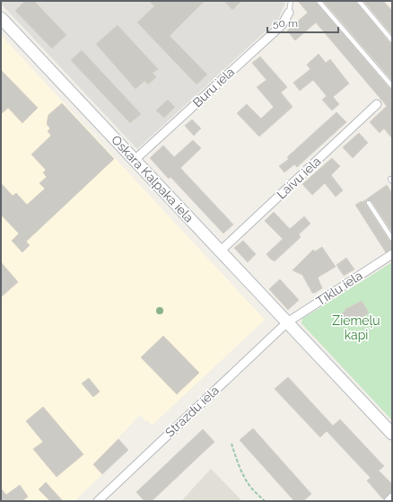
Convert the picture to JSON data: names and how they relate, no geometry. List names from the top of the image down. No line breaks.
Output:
{"streets":{"main road":["Oskara Kalpaka iela"],"street":["Buru iela","Laivu iela","Tīklu iela","Strazdu iela"]},"crossings":[["Buru iela","Oskara Kalpaka iela"],["Laivu iela","Oskara Kalpaka iela"],["Oskara Kalpaka iela","Tīklu iela"],["Oskara Kalpaka iela","Strazdu iela"],["Tīklu iela","Strazdu iela"]],"parks":["Ziemeļu kapi"],"scale_bar":"50 m"}
